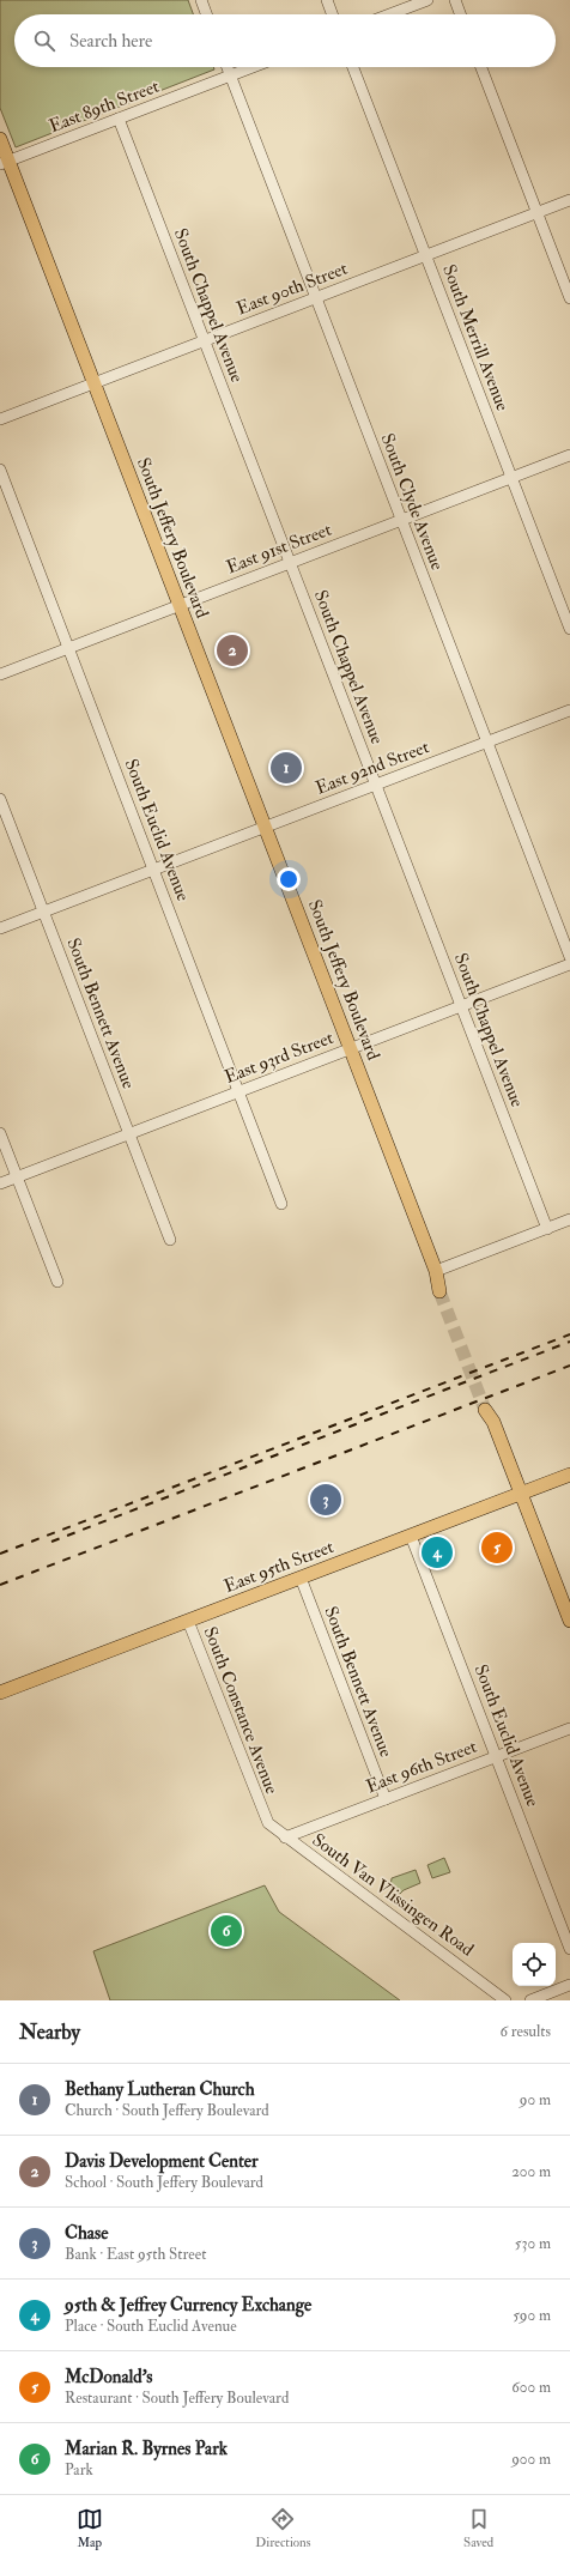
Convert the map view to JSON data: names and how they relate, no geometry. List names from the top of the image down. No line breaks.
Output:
{"streets":{"main road":["South Jeffery Boulevard","East 95th Street"],"street":["East 89th Street","East 90th Street","South Chappel Avenue","South Merrill Avenue","South Clyde Avenue","East 91st Street","East 92nd Street","South Euclid Avenue","South Bennett Avenue","East 93rd Street","South Constance Avenue","East 96th Street","South Van Vlissingen Road"]},"crossings":[["East 89th Street","South Chappel Avenue"],["East 89th Street","South Clyde Avenue"],["East 89th Street","South Jeffery Boulevard"],["East 90th Street","South Chappel Avenue"],["East 90th Street","South Merrill Avenue"],["East 90th Street","South Clyde Avenue"],["East 90th Street","South Jeffery Boulevard"],["South Chappel Avenue","East 91st Street"],["South Chappel Avenue","East 92nd Street"],["South Chappel Avenue","East 93rd Street"],["South Merrill Avenue","East 91st Street"],["South Clyde Avenue","East 91st Street"],["South Clyde Avenue","East 92nd Street"],["South Jeffery Boulevard","East 91st Street"],["South Jeffery Boulevard","East 92nd Street"],["South Jeffery Boulevard","East 93rd Street"],["East 91st Street","South Euclid Avenue"],["East 92nd Street","South Euclid Avenue"],["East 92nd Street","South Bennett Avenue"],["South Euclid Avenue","East 93rd Street"],["South Euclid Avenue","East 95th Street"],["South Euclid Avenue","East 96th Street"],["South Bennett Avenue","East 93rd Street"],["South Bennett Avenue","East 95th Street"],["South Bennett Avenue","East 96th Street"],["East 95th Street","South Constance Avenue"],["South Constance Avenue","South Van Vlissingen Road"],["East 96th Street","South Van Vlissingen Road"]],"page":{"search":"Search here","pins":["2","1","3","5","4","6"],"heading":["Nearby","6 results"],"list":[{"mark":"1","name":"Bethany Lutheran Church","note":"Church · South Jeffery Boulevard","value":"90 m"},{"mark":"2","name":"Davis Development Center","note":"School · South Jeffery Boulevard","value":"200 m"},{"mark":"3","name":"Chase","note":"Bank · East 95th Street","value":"530 m"},{"mark":"4","name":"95th & Jeffrey Currency Exchange","note":"Place · South Euclid Avenue","value":"590 m"},{"mark":"5","name":"McDonald's","note":"Restaurant · South Jeffery Boulevard","value":"600 m"},{"mark":"6","name":"Marian R. Byrnes Park","note":"Park","value":"900 m"}],"nav":["Map","Directions","Saved"]}}
